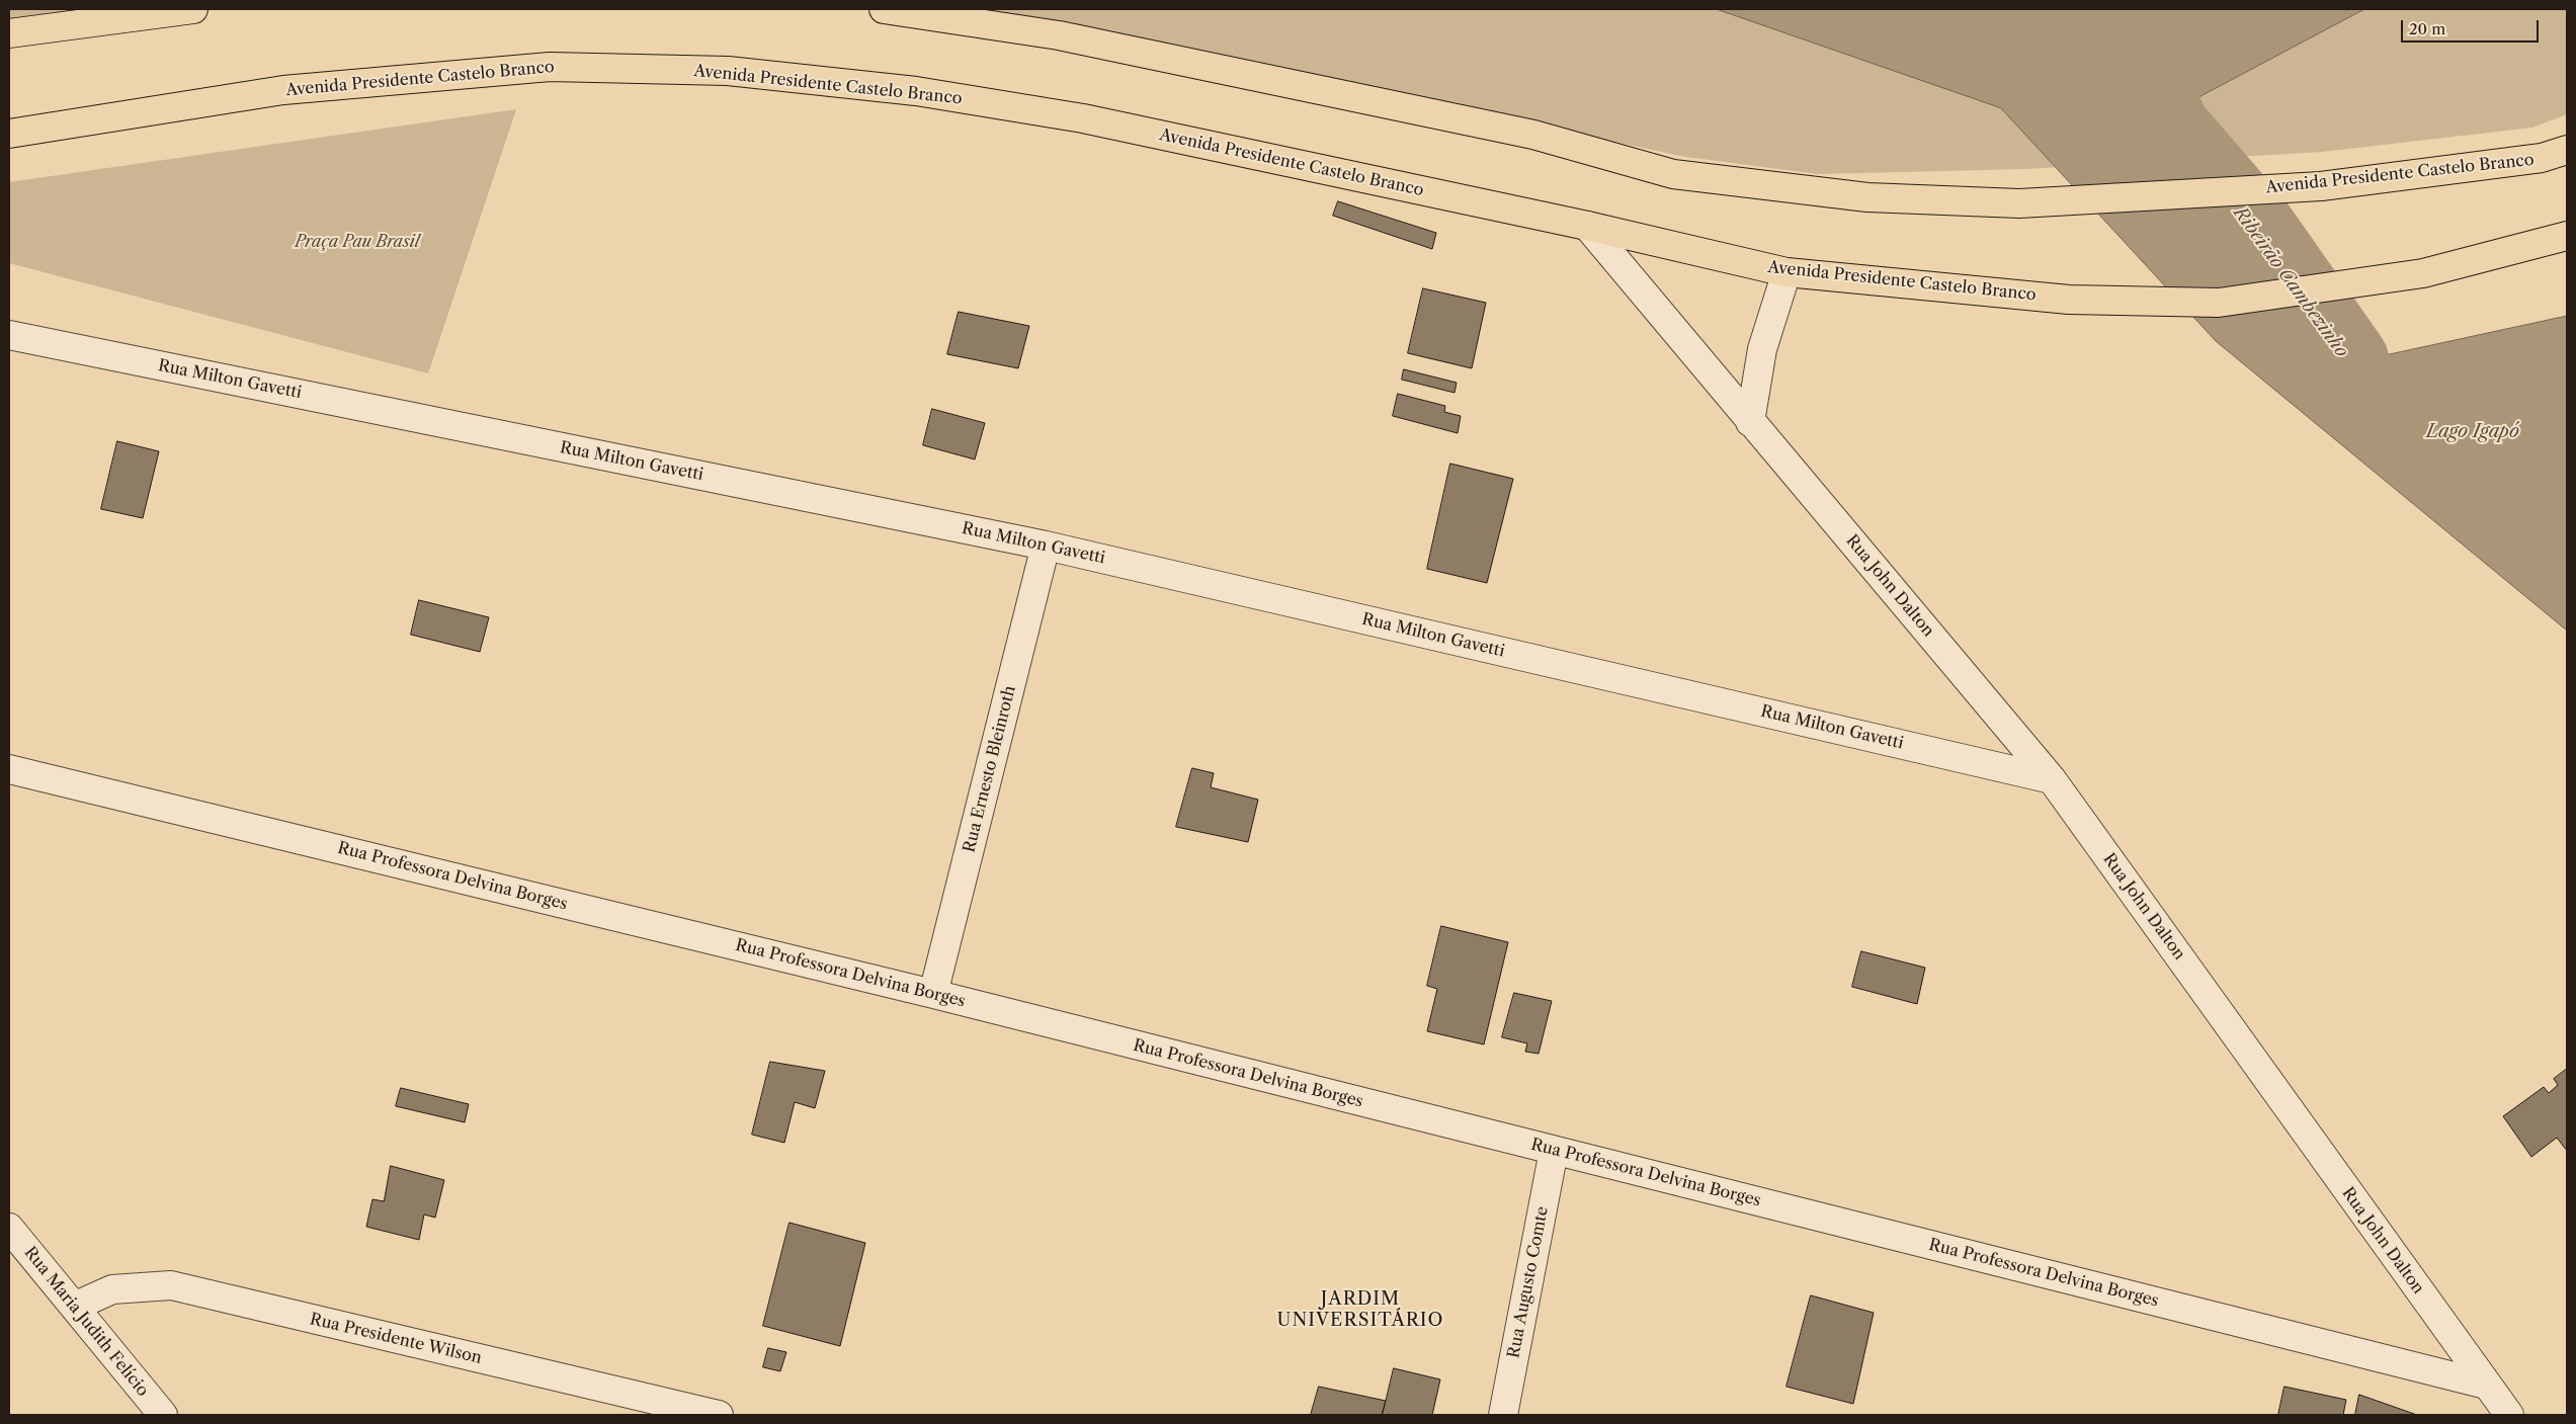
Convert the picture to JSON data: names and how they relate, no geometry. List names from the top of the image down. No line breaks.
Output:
{"streets":{"main road":["Avenida Presidente Castelo Branco"],"street":["Rua Milton Gavetti","Rua John Dalton","Rua Ernesto Bleinroth","Rua Professora Delvina Borges","Rua Augusto Comte","Rua Maria Judith Felício","Rua Presidente Wilson"]},"crossings":[["Avenida Presidente Castelo Branco","Rua John Dalton"],["Rua Milton Gavetti","Rua John Dalton"],["Rua Milton Gavetti","Rua Ernesto Bleinroth"],["Rua John Dalton","Rua Professora Delvina Borges"],["Rua Ernesto Bleinroth","Rua Professora Delvina Borges"],["Rua Professora Delvina Borges","Rua Augusto Comte"],["Rua Maria Judith Felício","Rua Presidente Wilson"]],"districts":["JARDIM UNIVERSITÁRIO"],"water":["Ribeirão Cambezinho","Lago Igapó"],"parks":["Praça Pau Brasil"],"scale_bar":"20 m"}
